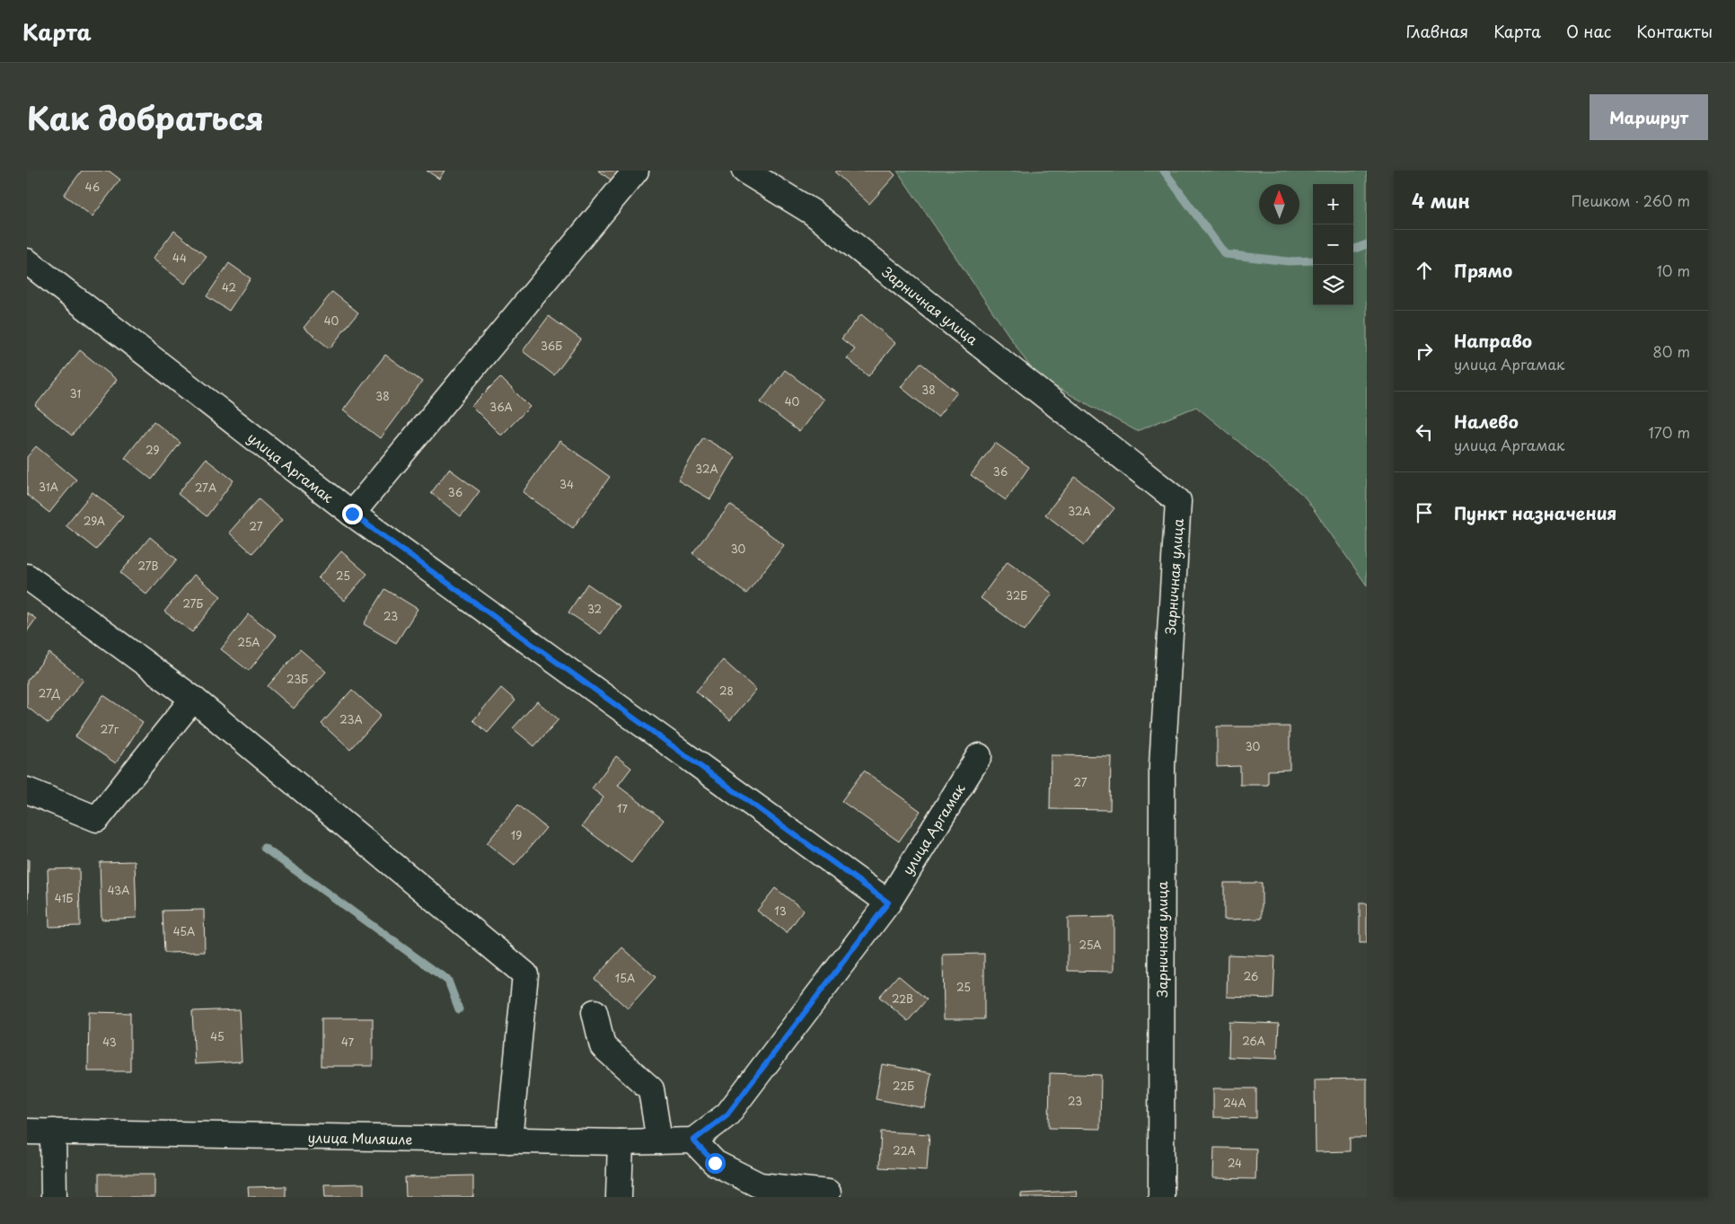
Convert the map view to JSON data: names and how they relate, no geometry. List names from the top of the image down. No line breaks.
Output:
{"streets":{"street":["Зарничная улица","улица Аргамак","улица Миляшле"]},"crossings":[["улица Аргамак","улица Миляшле"]],"house_numbers":["46","44","42","40","36Б","38","31","38","40","36А","29","32А","36","34","31А","27А","36","32А","29А","27","30","27В","25","32Б","27Б","32","23","25А","23Б","28","27Д","23А","27г","30","27","17","19","43А","41Б","13","45А","25А","26","15А","25","22В","45","26А","43","47","22Б","23","24А","22А","24"],"north":"top","page":{"header":"Карта","nav":["Главная","Карта","О нас","Контакты"],"title":"Как добраться","buttons":"Маршрут","heading":["4 мин","Пешком · 260 m"],"map_buttons":["+","−"],"list":[["Прямо","10 m"],["Направо","улица Аргамак","80 m"],["Налево","улица Аргамак","170 m"],"Пункт назначения"]}}
